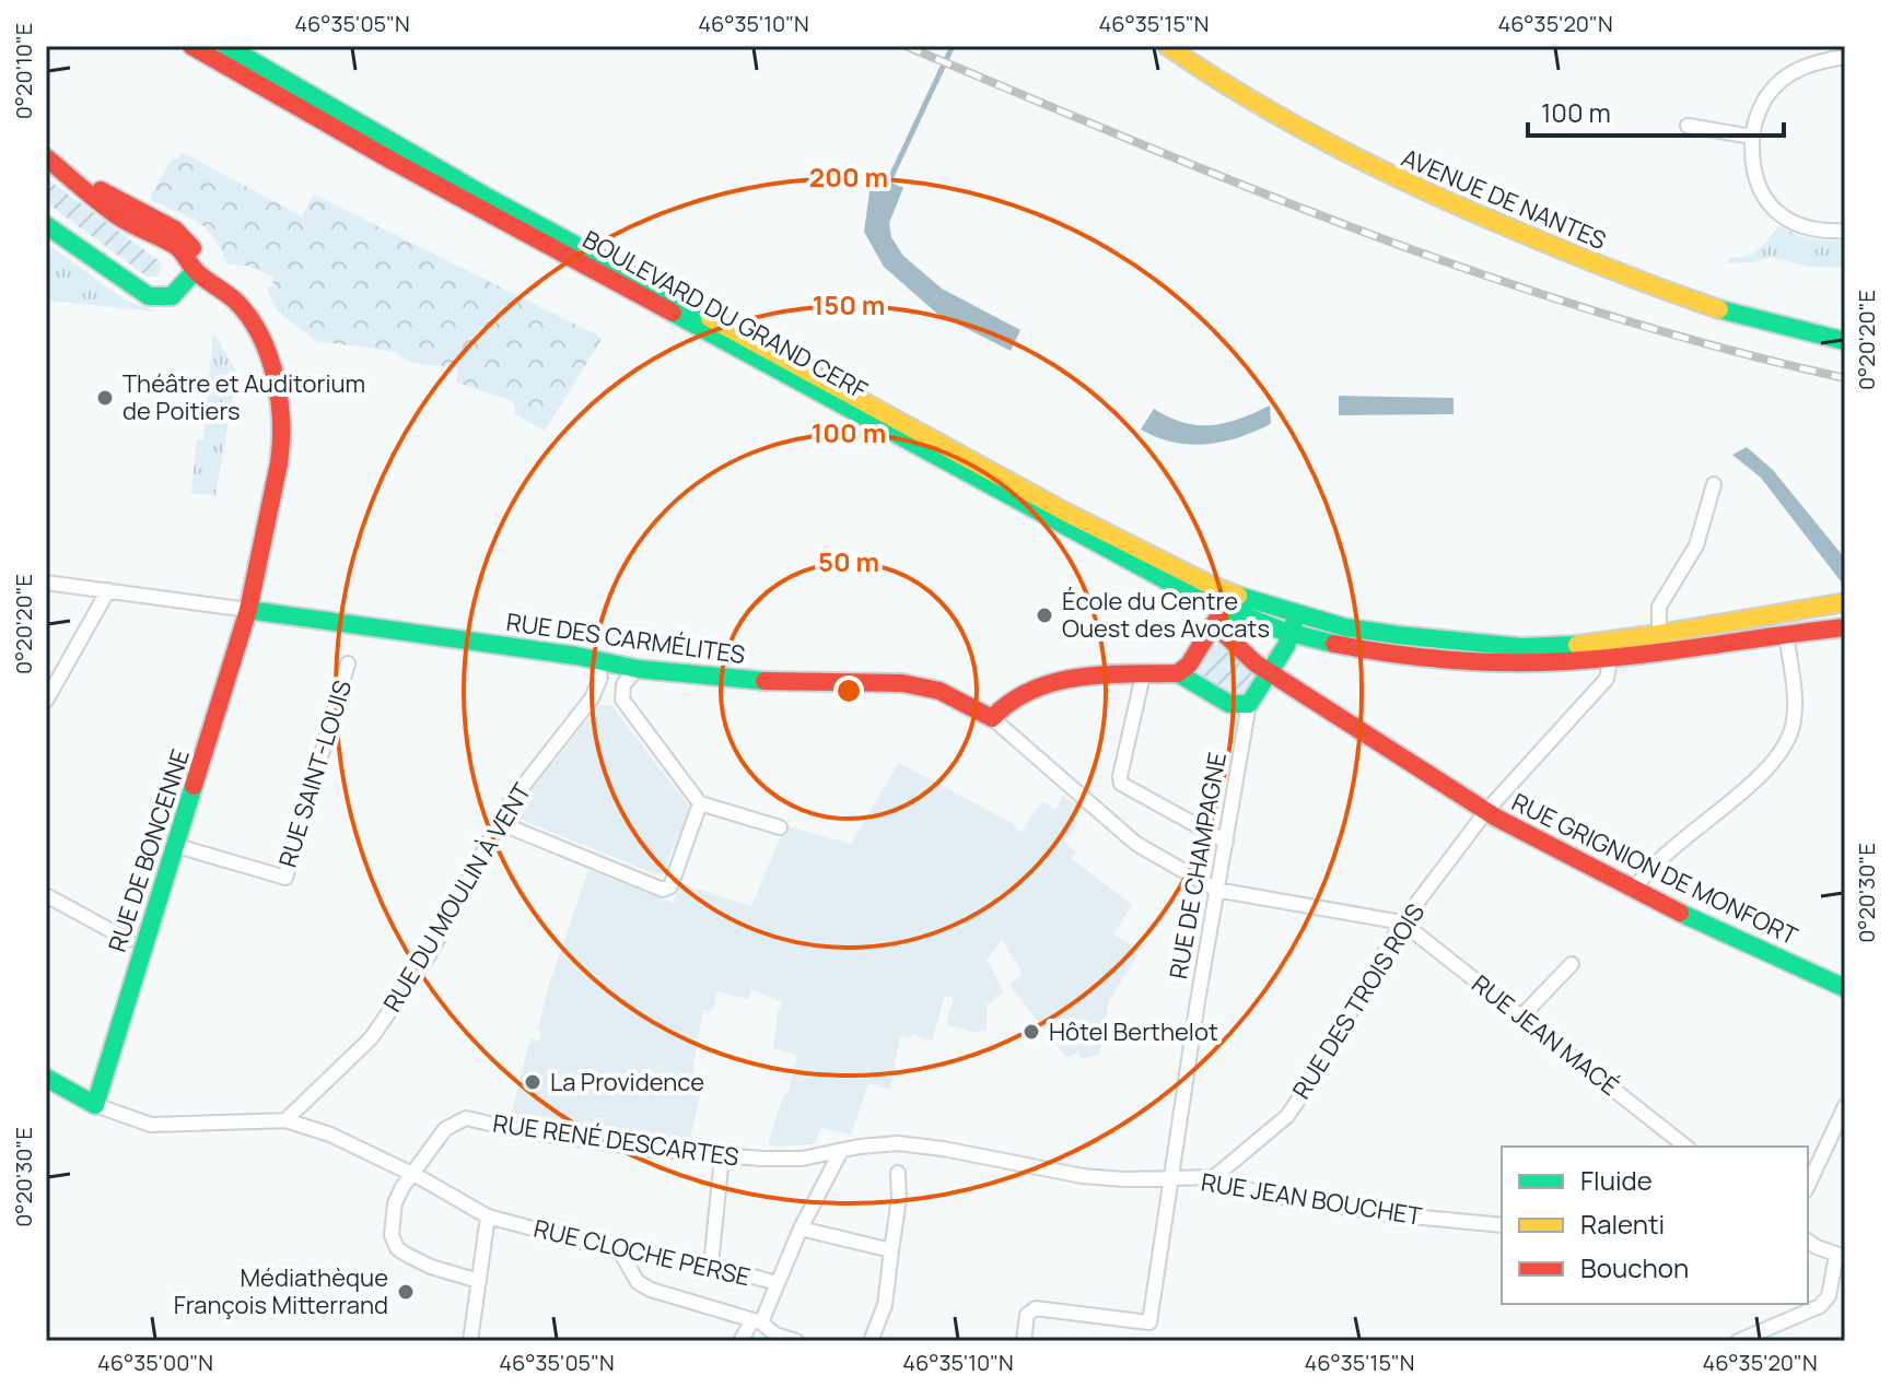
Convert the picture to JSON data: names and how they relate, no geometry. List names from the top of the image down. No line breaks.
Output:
{"streets":{"main road":["AVENUE DE NANTES","BOULEVARD DU GRAND CERF","RUE DES CARMÉLITES","RUE DE BONCENNE","RUE DE CHAMPAGNE","RUE GRIGNION DE MONFORT"],"street":["RUE SAINT-LOUIS","RUE DU MOULIN À VENT","RUE DES TROIS ROIS","RUE JEAN MACÉ","RUE RENÉ DESCARTES","RUE JEAN BOUCHET","RUE CLOCHE PERSE"]},"crossings":[["BOULEVARD DU GRAND CERF","RUE DE CHAMPAGNE"],["BOULEVARD DU GRAND CERF","RUE GRIGNION DE MONFORT"],["BOULEVARD DU GRAND CERF","RUE DES TROIS ROIS"],["RUE DES CARMÉLITES","RUE DE BONCENNE"],["RUE DES CARMÉLITES","RUE DE CHAMPAGNE"],["RUE DES CARMÉLITES","RUE DU MOULIN À VENT"],["RUE DES CARMÉLITES","RUE DES TROIS ROIS"],["RUE DES CARMÉLITES","RUE JEAN MACÉ"],["RUE SAINT-LOUIS","RUE DE BONCENNE"],["RUE DE BONCENNE","RUE CLOCHE PERSE"],["RUE DE CHAMPAGNE","RUE GRIGNION DE MONFORT"],["RUE DE CHAMPAGNE","RUE JEAN BOUCHET"],["RUE GRIGNION DE MONFORT","RUE DES TROIS ROIS"],["RUE DU MOULIN À VENT","RUE CLOCHE PERSE"],["RUE DES TROIS ROIS","RUE JEAN MACÉ"],["RUE DES TROIS ROIS","RUE JEAN BOUCHET"],["RUE RENÉ DESCARTES","RUE JEAN BOUCHET"],["RUE RENÉ DESCARTES","RUE CLOCHE PERSE"]],"places":["Théâtre et Auditorium de Poitiers","École du Centre Ouest des Avocats","Hôtel Berthelot","La Providence","Médiathèque François Mitterrand"],"legend":["Fluide","Ralenti","Bouchon"],"scale_bar":"100 m","coordinates":["46°35'05\"N","46°35'10\"N","46°35'15\"N","46°35'20\"N","0°20'10\"E","0°20'20\"E","0°20'30\"E","46°35'00\"N"],"rings":["200 m","150 m","100 m","50 m"]}
